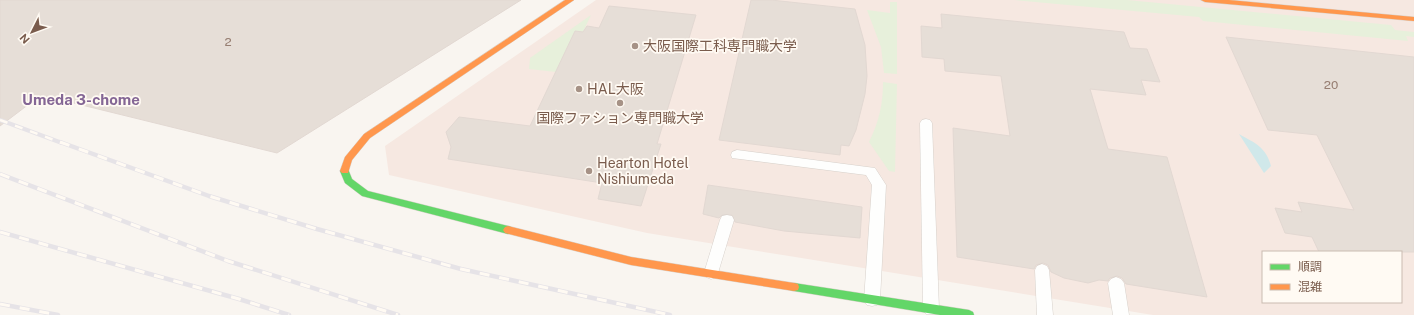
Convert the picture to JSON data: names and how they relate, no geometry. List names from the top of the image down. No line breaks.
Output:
{"districts":["Umeda 3-chome"],"places":["大阪国際工科専門職大学","HAL大阪","国際ファション専門職大学","Hearton Hotel Nishiumeda"],"house_numbers":["2","20"],"legend":["順調","混雑"],"north":"bottom left"}
